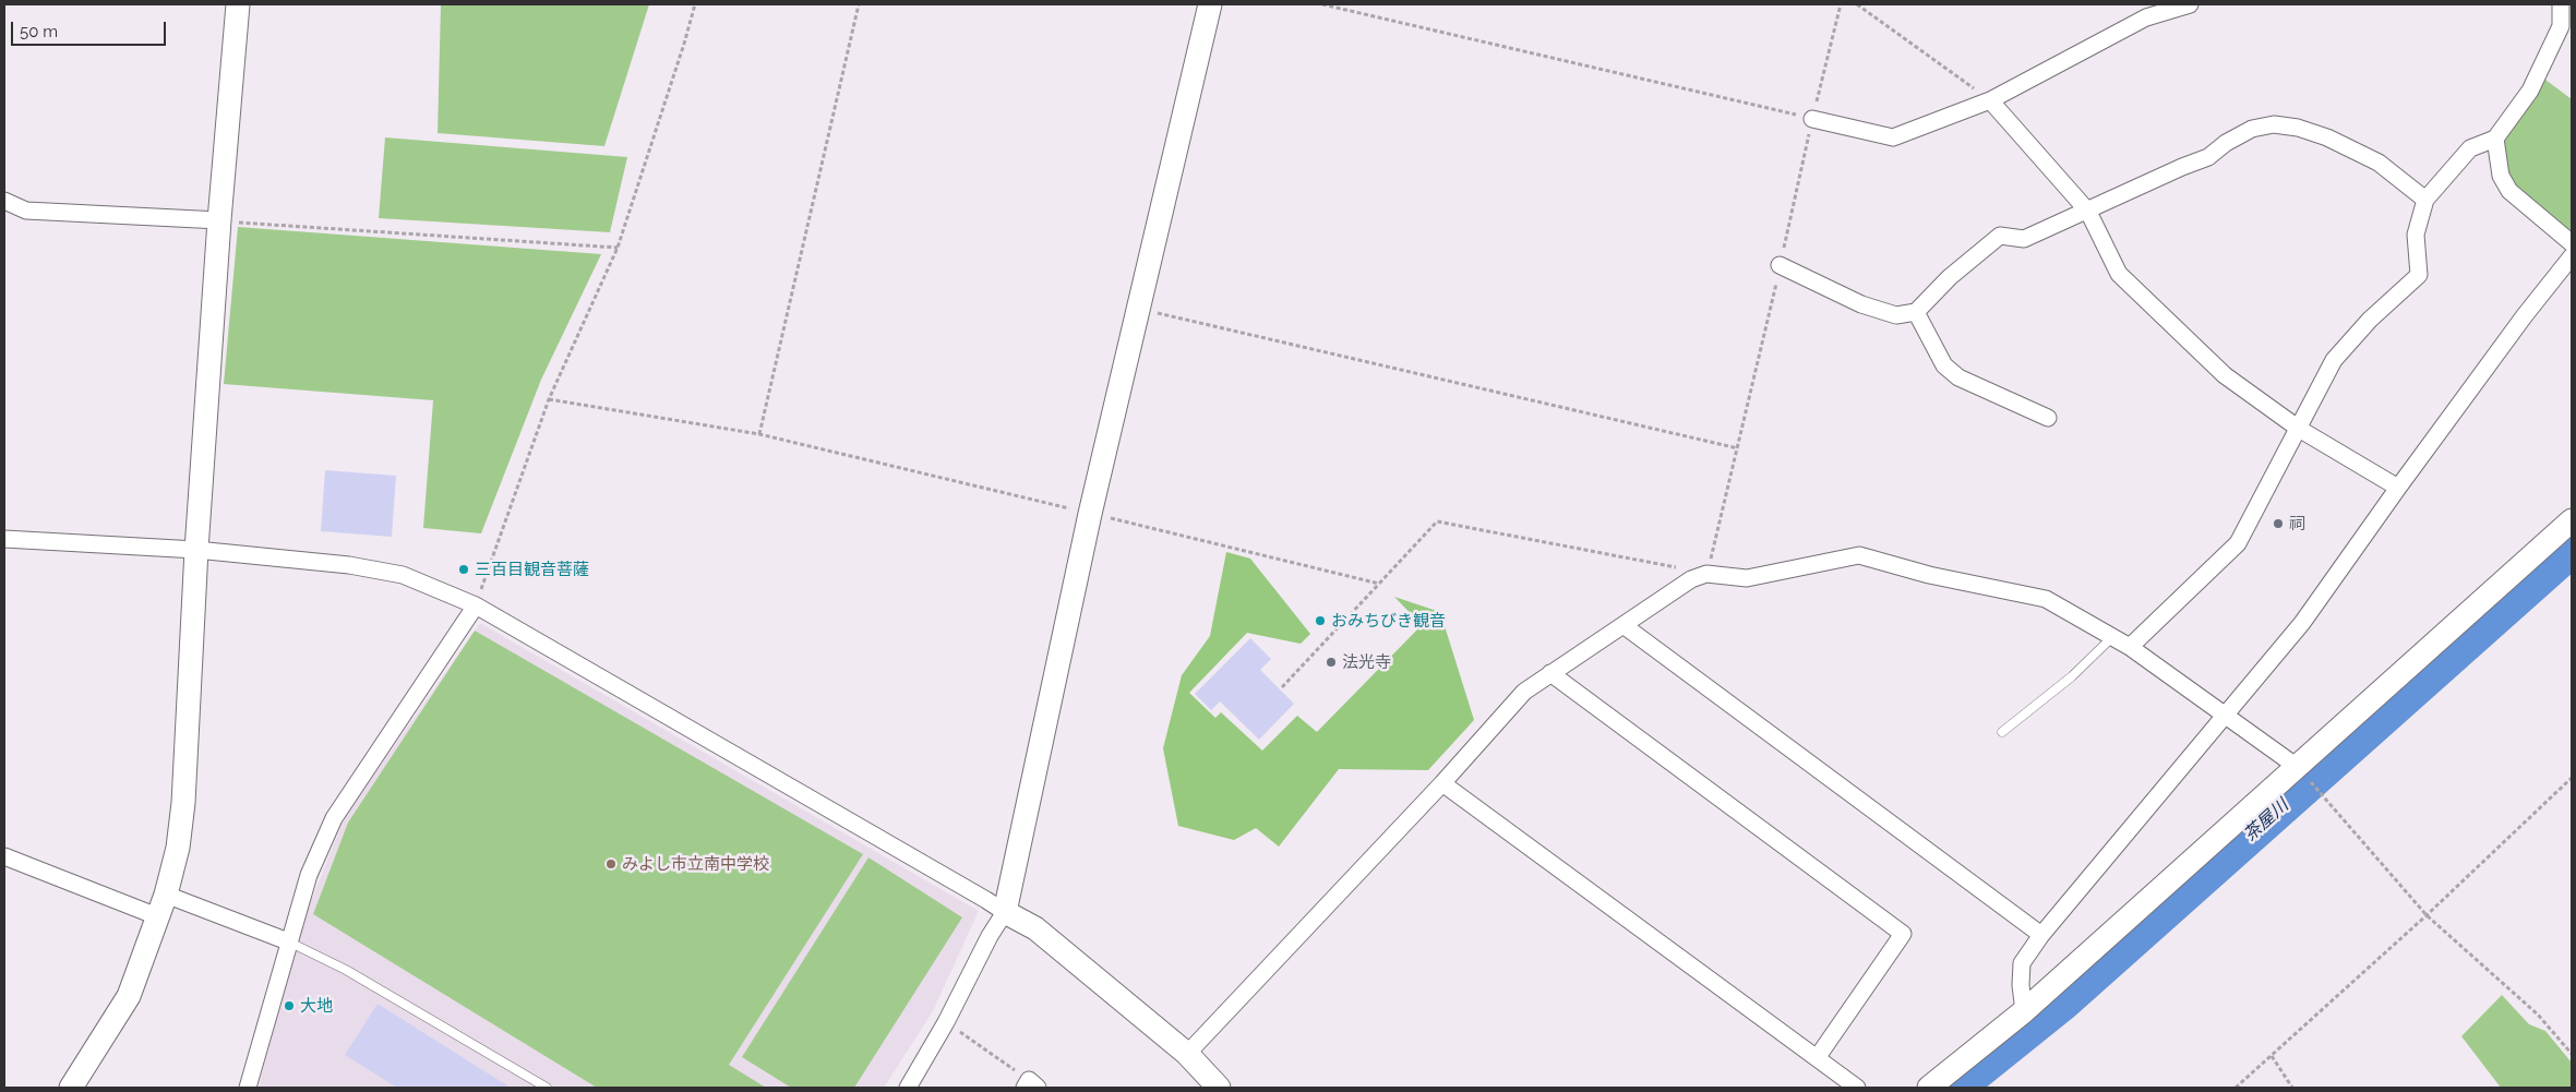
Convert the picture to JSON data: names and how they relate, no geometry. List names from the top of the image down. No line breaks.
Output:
{"water":["茶屋川"],"places":["祠","三百目観音菩薩","おみちびき観音","法光寺","みよし市立南中学校","大地"],"scale_bar":"50 m"}
